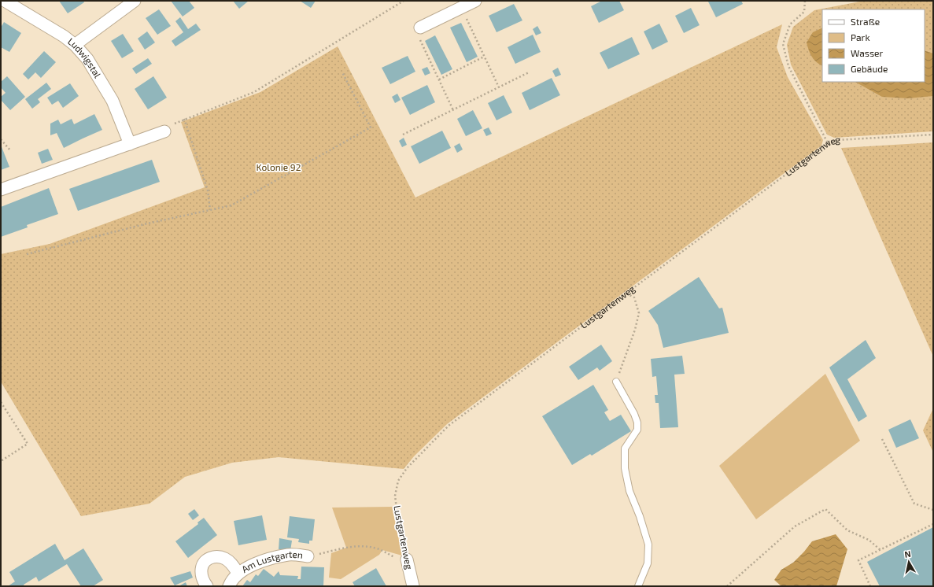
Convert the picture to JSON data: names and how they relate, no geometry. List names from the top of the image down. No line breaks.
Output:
{"streets":{"street":["Ludwigstal","Lustgartenweg","Am Lustgarten"]},"parks":["Kolonie 92"],"legend":["Straße","Park","Wasser","Gebäude"],"north":"top"}
